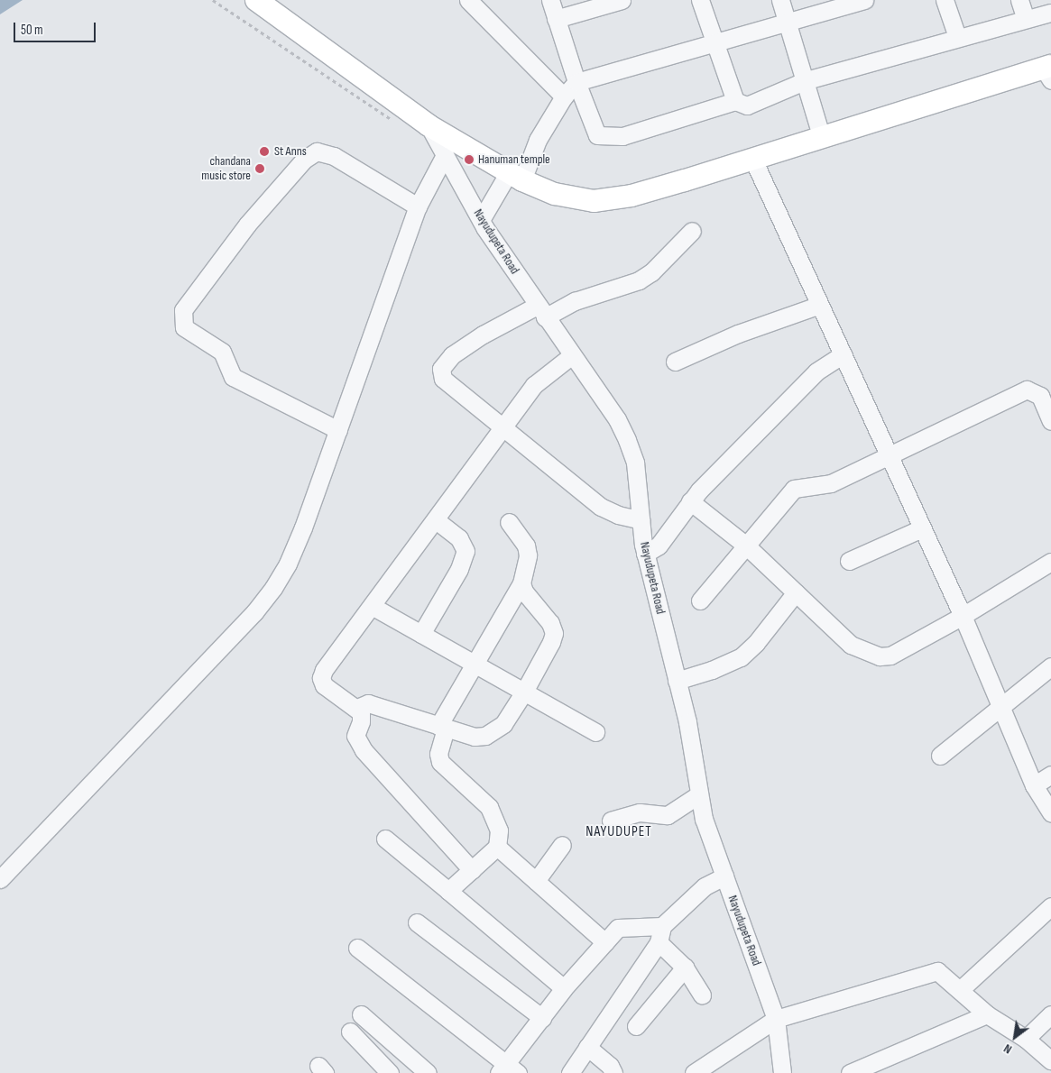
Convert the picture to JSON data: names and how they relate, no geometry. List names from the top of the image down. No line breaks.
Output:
{"streets":{"street":["Nayudupeta Road"]},"districts":["NAYUDUPET"],"places":["St Anns","Hanuman temple","chandana music store"],"scale_bar":"50 m","north":"bottom left"}
